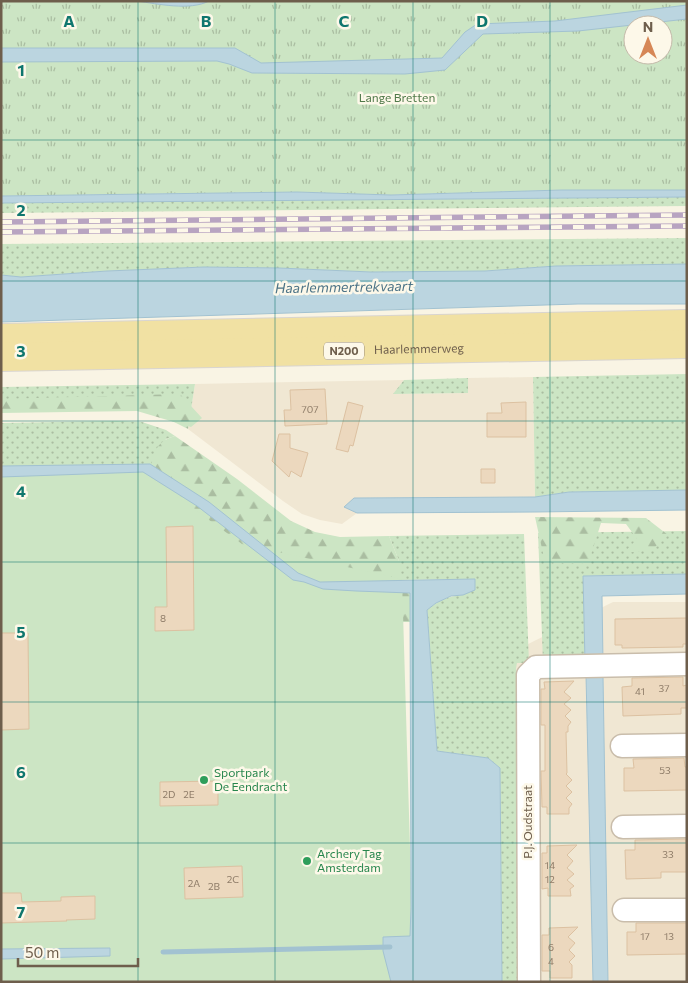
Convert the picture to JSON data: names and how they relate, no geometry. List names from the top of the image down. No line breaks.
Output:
{"streets":{"main road":["Haarlemmerweg","N200"],"street":["P.J. Oudstraat"]},"water":["Haarlemmertrekvaart"],"parks":["Lange Bretten"],"places":["Sportpark De Eendracht","Archery Tag Amsterdam"],"house_numbers":["707","8","37","41","53","2D","2E","33","14","2C","12","2A","2B","17","13","6","4"],"scale_bar":"50 m","north":"top","grid":{"columns":["A","B","C","D"],"rows":["1","2","3","4","5","6","7"]}}
